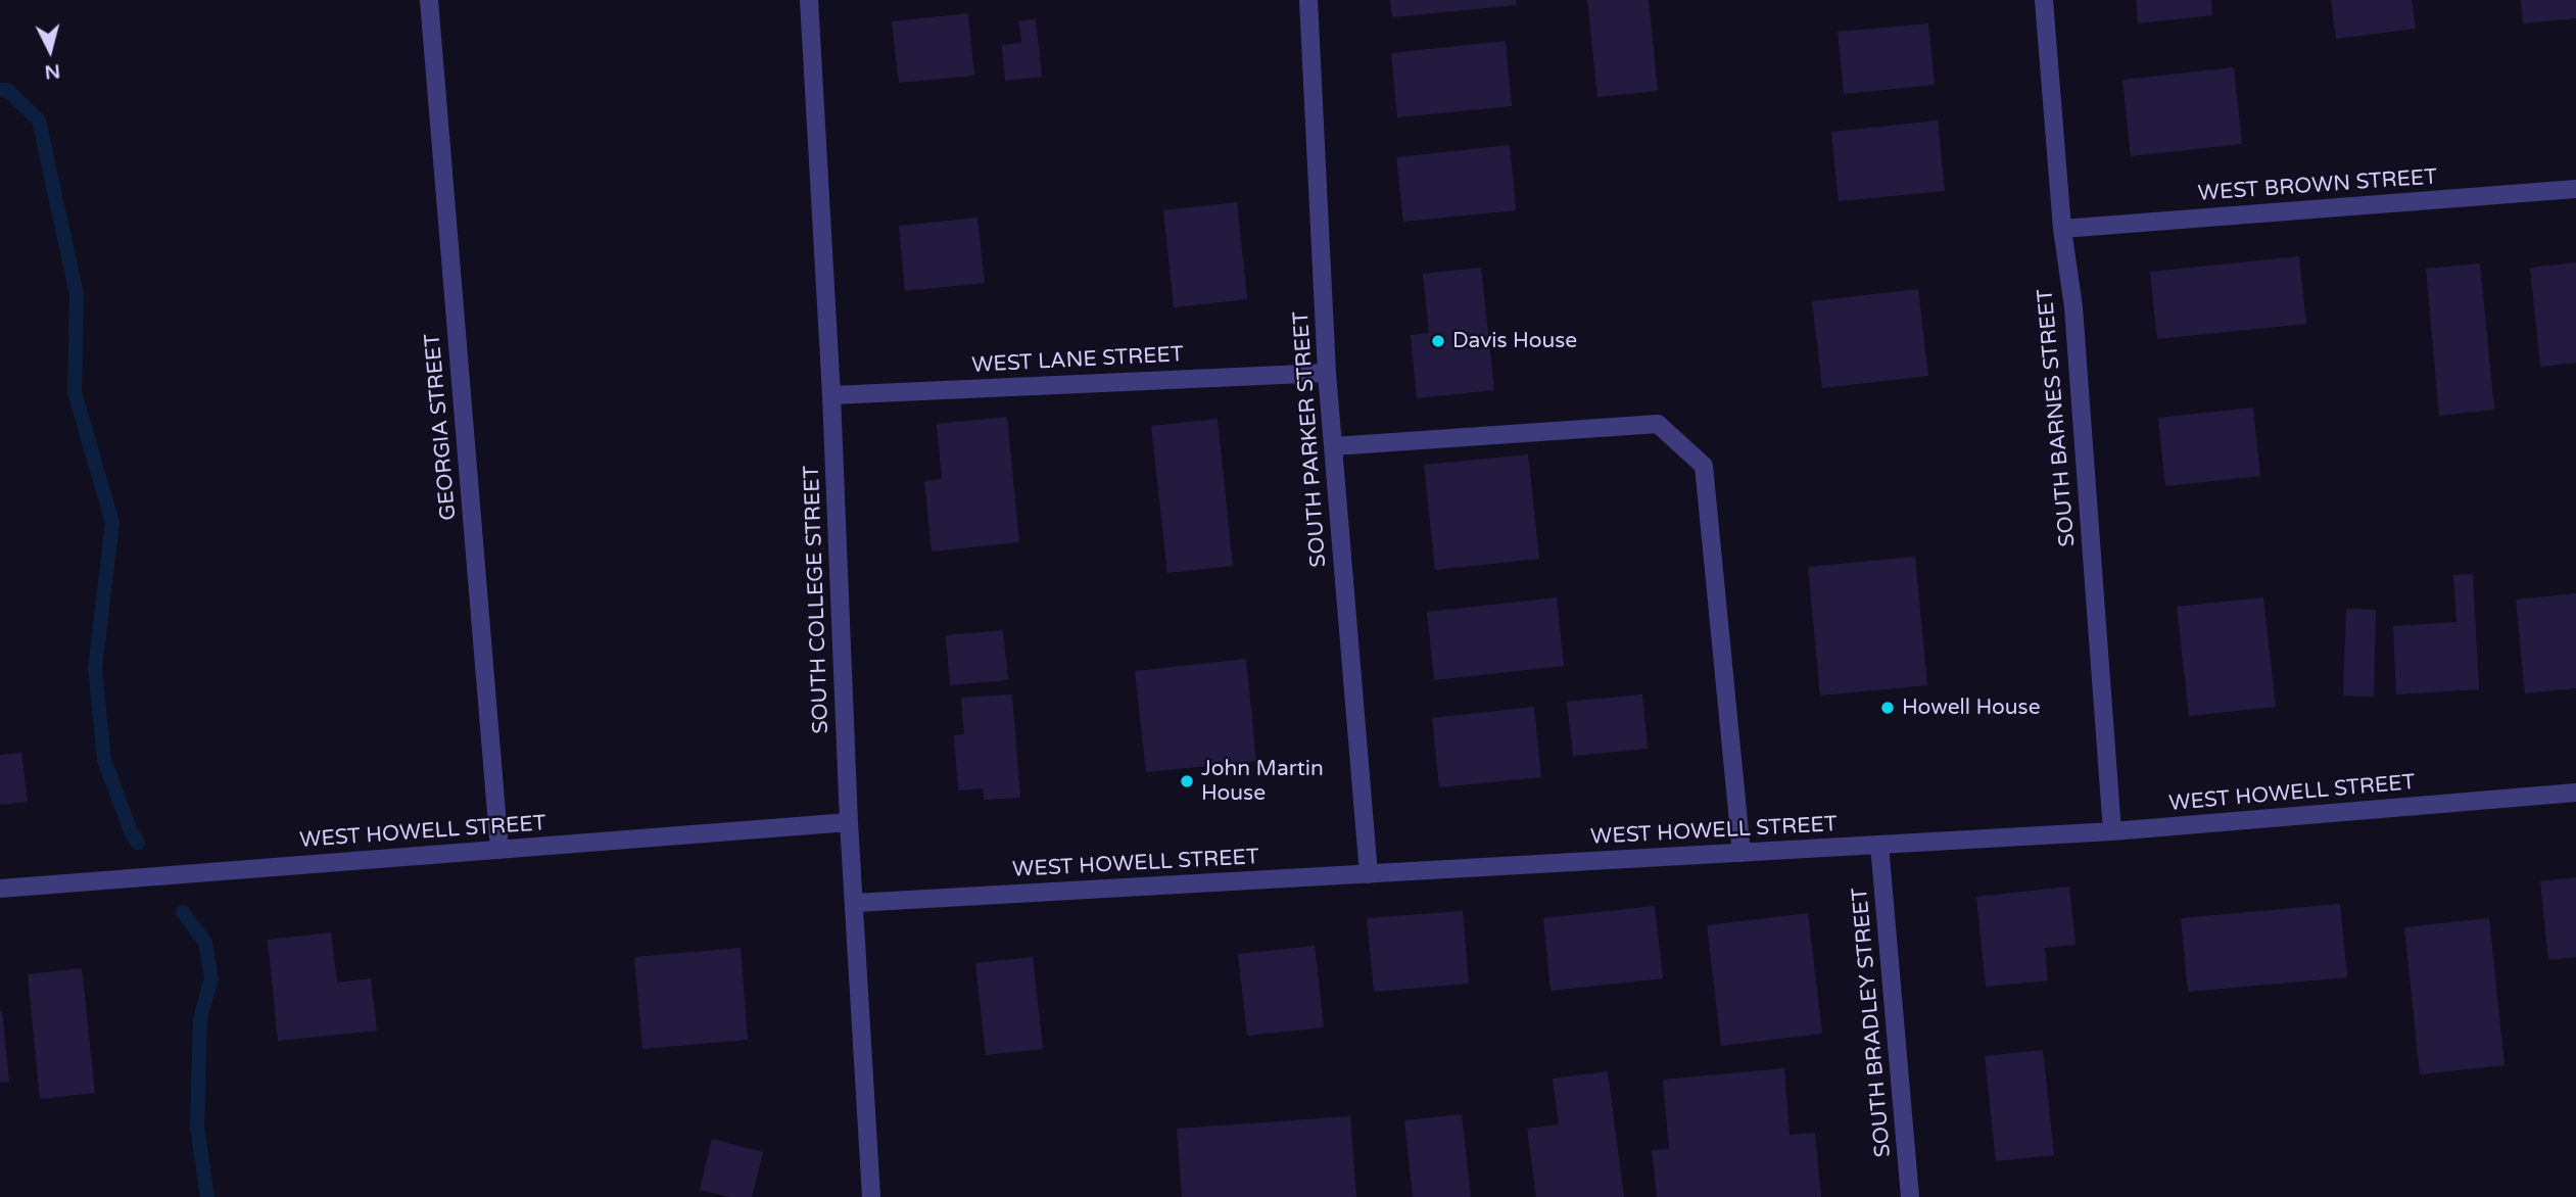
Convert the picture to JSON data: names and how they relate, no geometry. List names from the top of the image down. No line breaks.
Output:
{"streets":{"street":["WEST BROWN STREET","WEST LANE STREET","SOUTH BARNES STREET","GEORGIA STREET","SOUTH PARKER STREET","SOUTH COLLEGE STREET","WEST HOWELL STREET","SOUTH BRADLEY STREET"]},"crossings":[["WEST BROWN STREET","SOUTH BARNES STREET"],["WEST LANE STREET","SOUTH PARKER STREET"],["WEST LANE STREET","SOUTH COLLEGE STREET"],["SOUTH BARNES STREET","WEST HOWELL STREET"],["GEORGIA STREET","WEST HOWELL STREET"],["SOUTH PARKER STREET","WEST HOWELL STREET"],["SOUTH COLLEGE STREET","WEST HOWELL STREET"],["WEST HOWELL STREET","SOUTH BRADLEY STREET"]],"places":["Davis House","Howell House","John Martin House"],"north":"bottom"}
